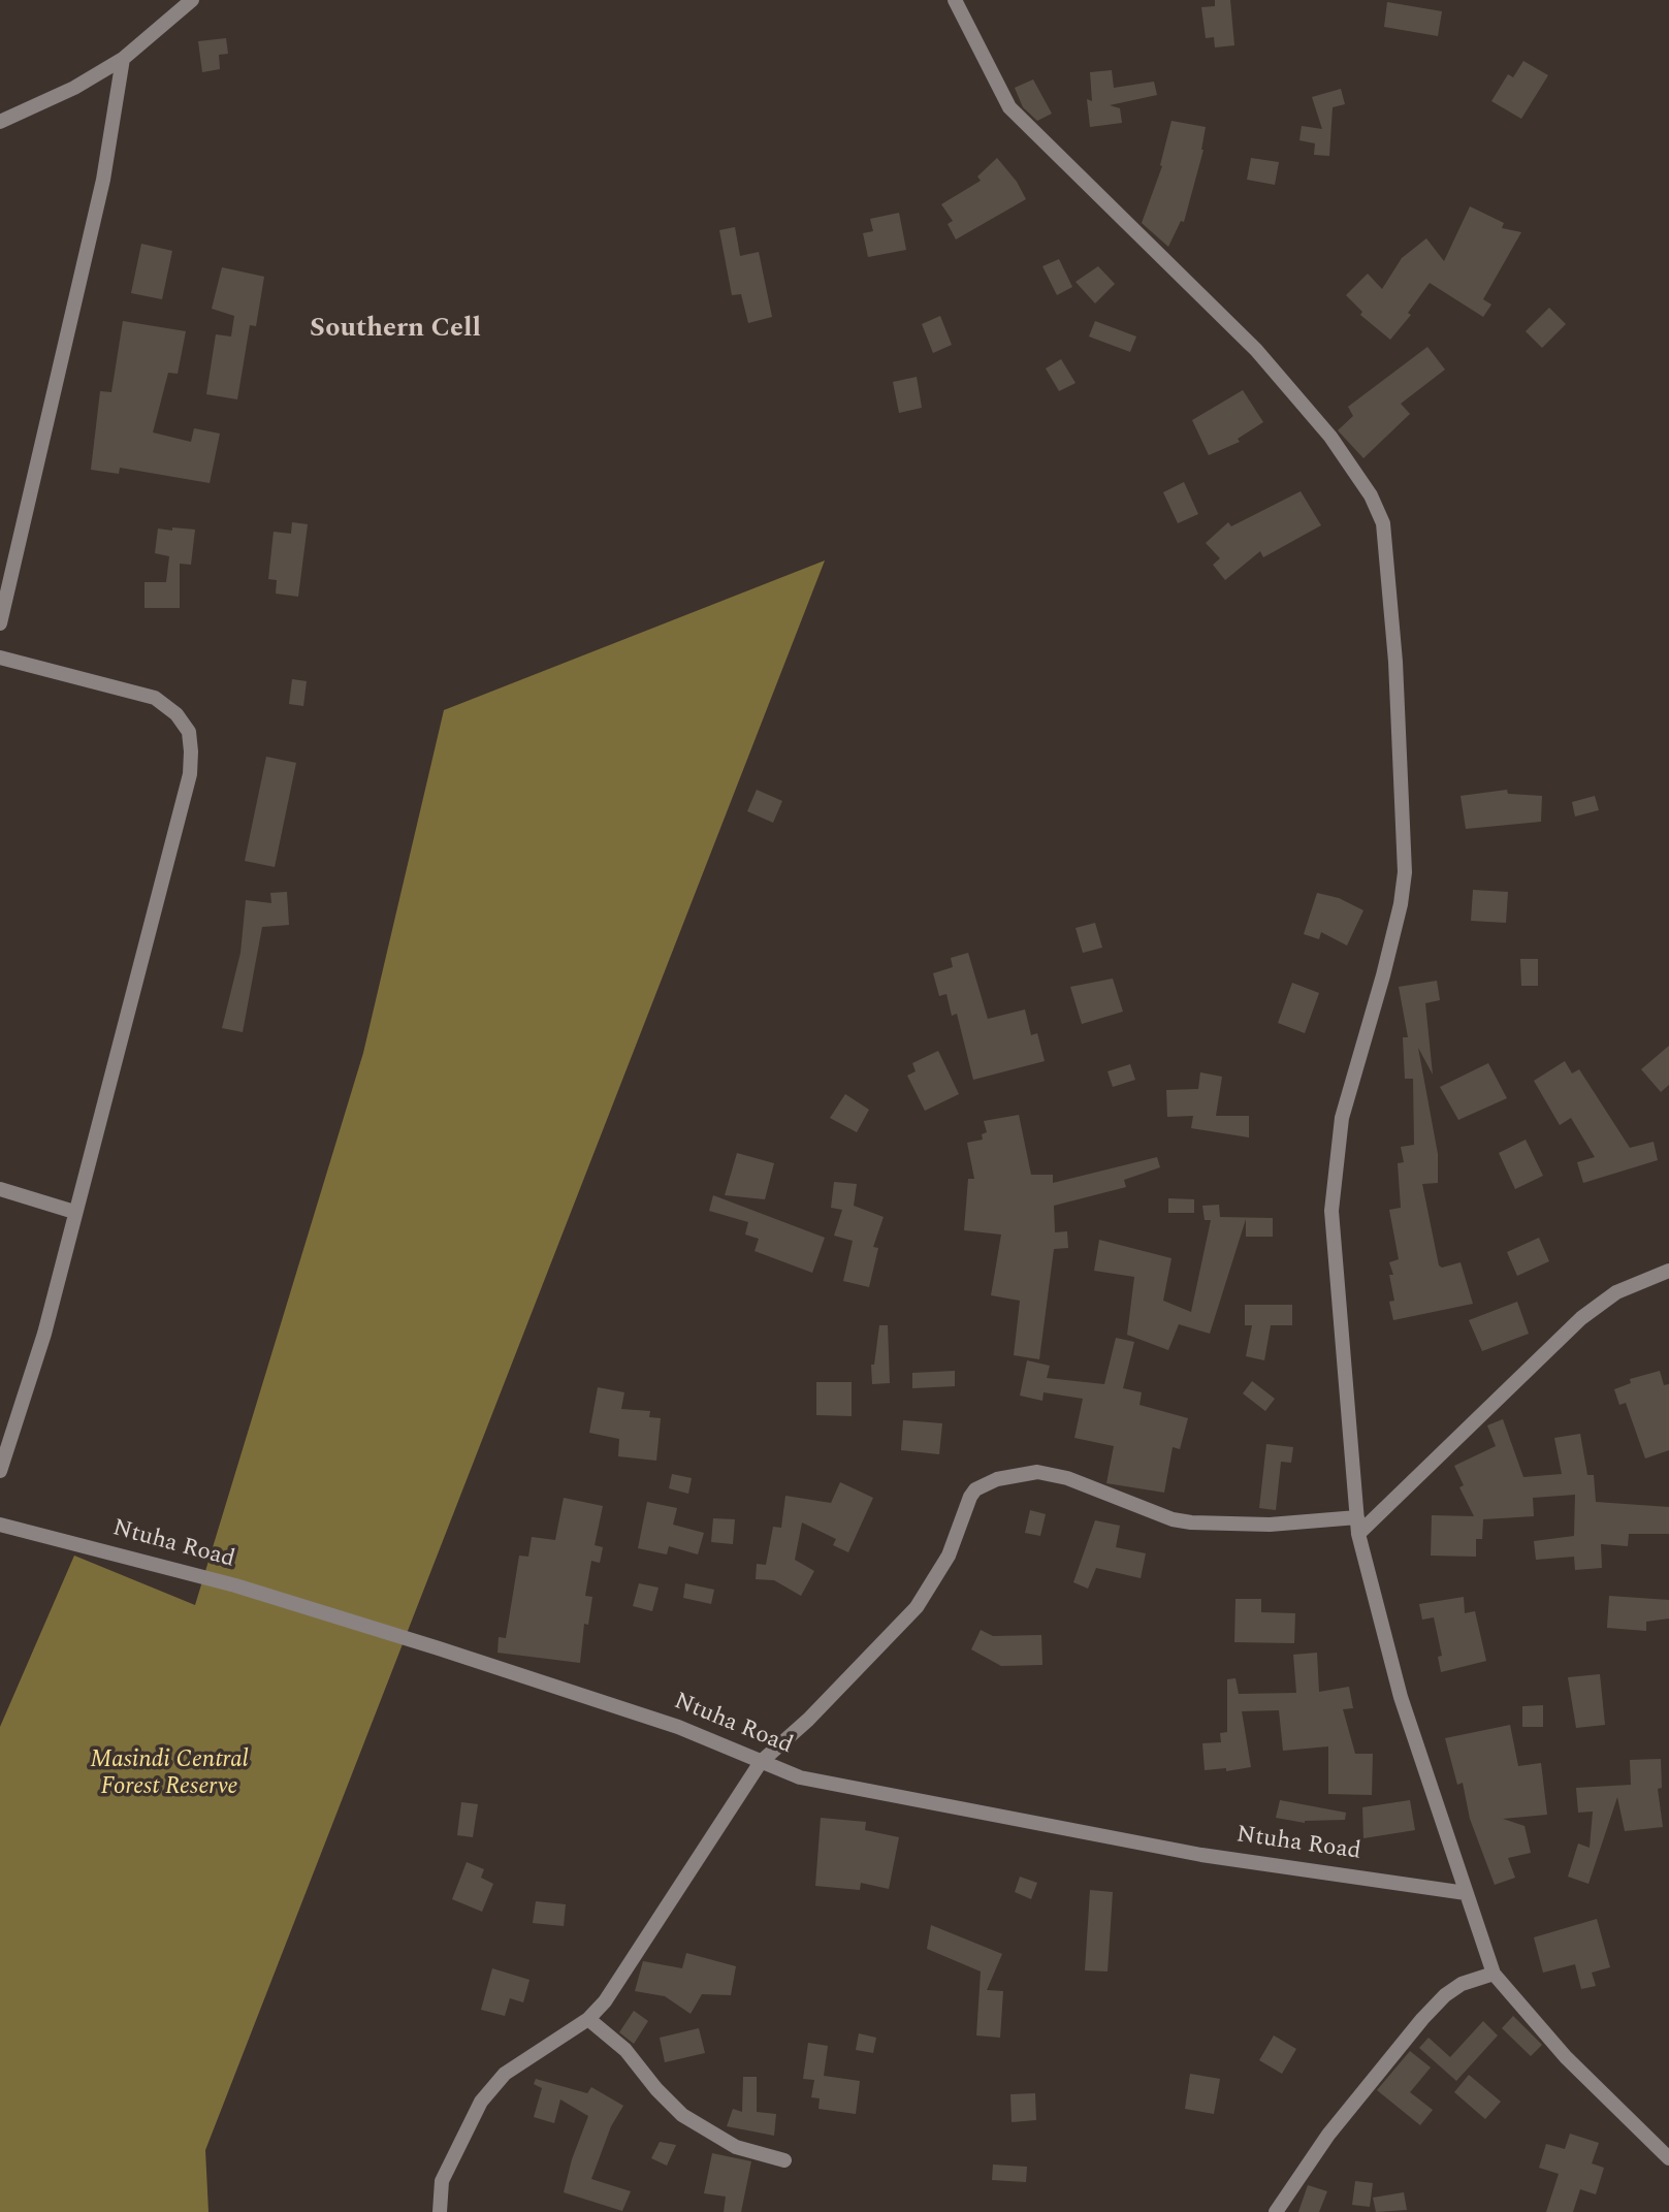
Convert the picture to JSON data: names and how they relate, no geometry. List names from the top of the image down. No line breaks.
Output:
{"streets":{"street":["Ntuha Road"]},"districts":["Southern Cell"],"parks":["Masindi Central Forest Reserve"]}
